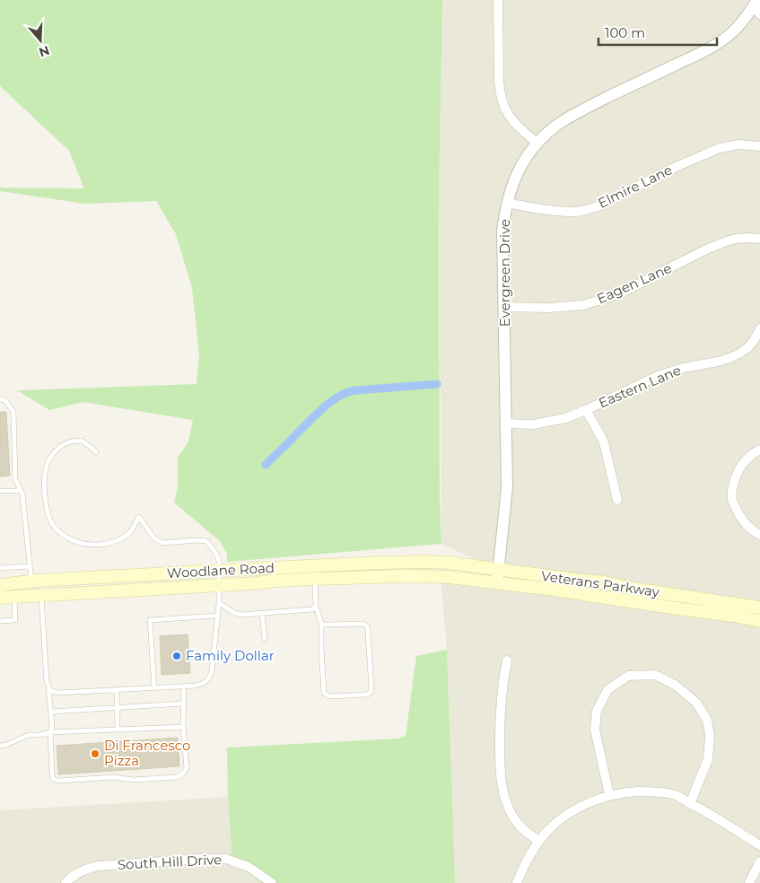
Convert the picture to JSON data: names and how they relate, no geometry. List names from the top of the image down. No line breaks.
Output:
{"streets":{"main road":["Woodlane Road","Veterans Parkway"],"street":["Elmire Lane","Evergreen Drive","Eagen Lane","Eastern Lane","South Hill Drive"]},"crossings":[["Elmire Lane","Evergreen Drive"],["Evergreen Drive","Eagen Lane"],["Evergreen Drive","Eastern Lane"],["Evergreen Drive","Veterans Parkway"],["Woodlane Road","Veterans Parkway"]],"places":["Family Dollar","Di Francesco Pizza"],"scale_bar":"100 m","north":"bottom"}
